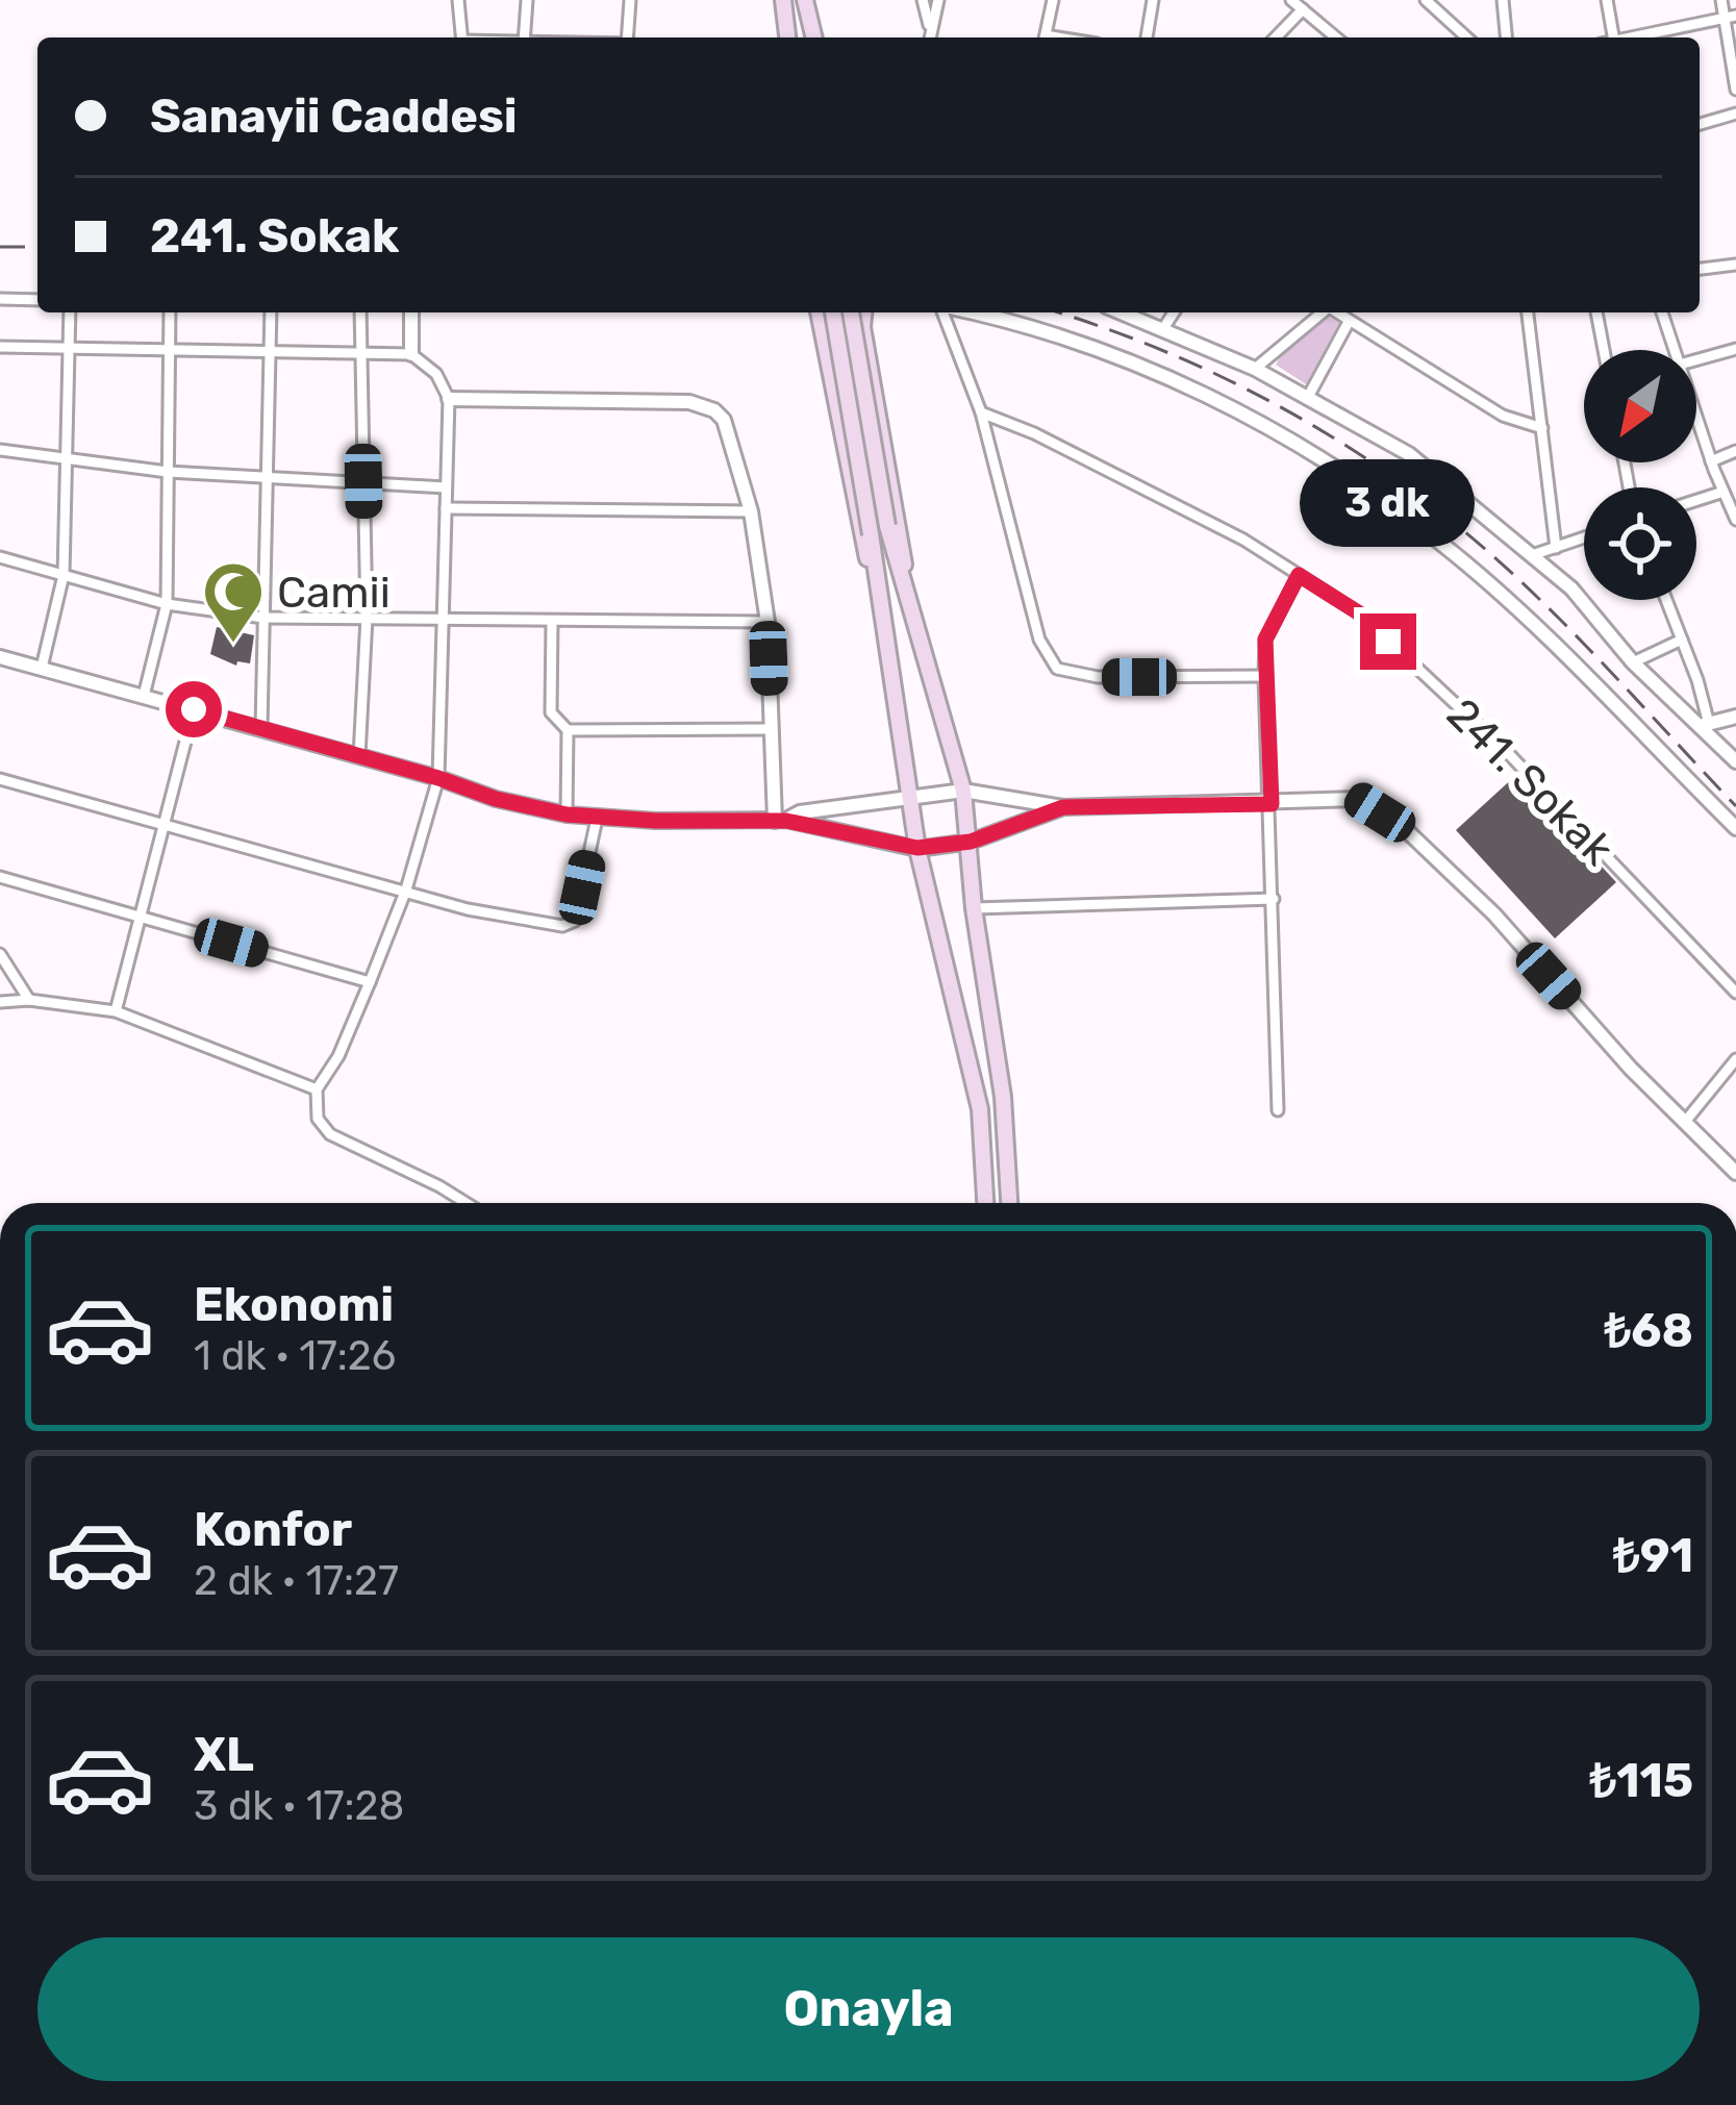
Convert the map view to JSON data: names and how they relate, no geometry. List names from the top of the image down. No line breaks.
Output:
{"streets":{"street":["241. Sokak"]},"places":{"mosque":["Camii"]},"north":"bottom left","page":{"banner":["Sanayii Caddesi","241. Sokak"],"bubble":"3 dk","list":[{"name":"Ekonomi","note":"1 dk · 17:26","value":"₺68"},{"name":"Konfor","note":"2 dk · 17:27","value":"₺91"},{"name":"XL","note":"3 dk · 17:28","value":"₺115"}],"buttons":"Onayla"}}
